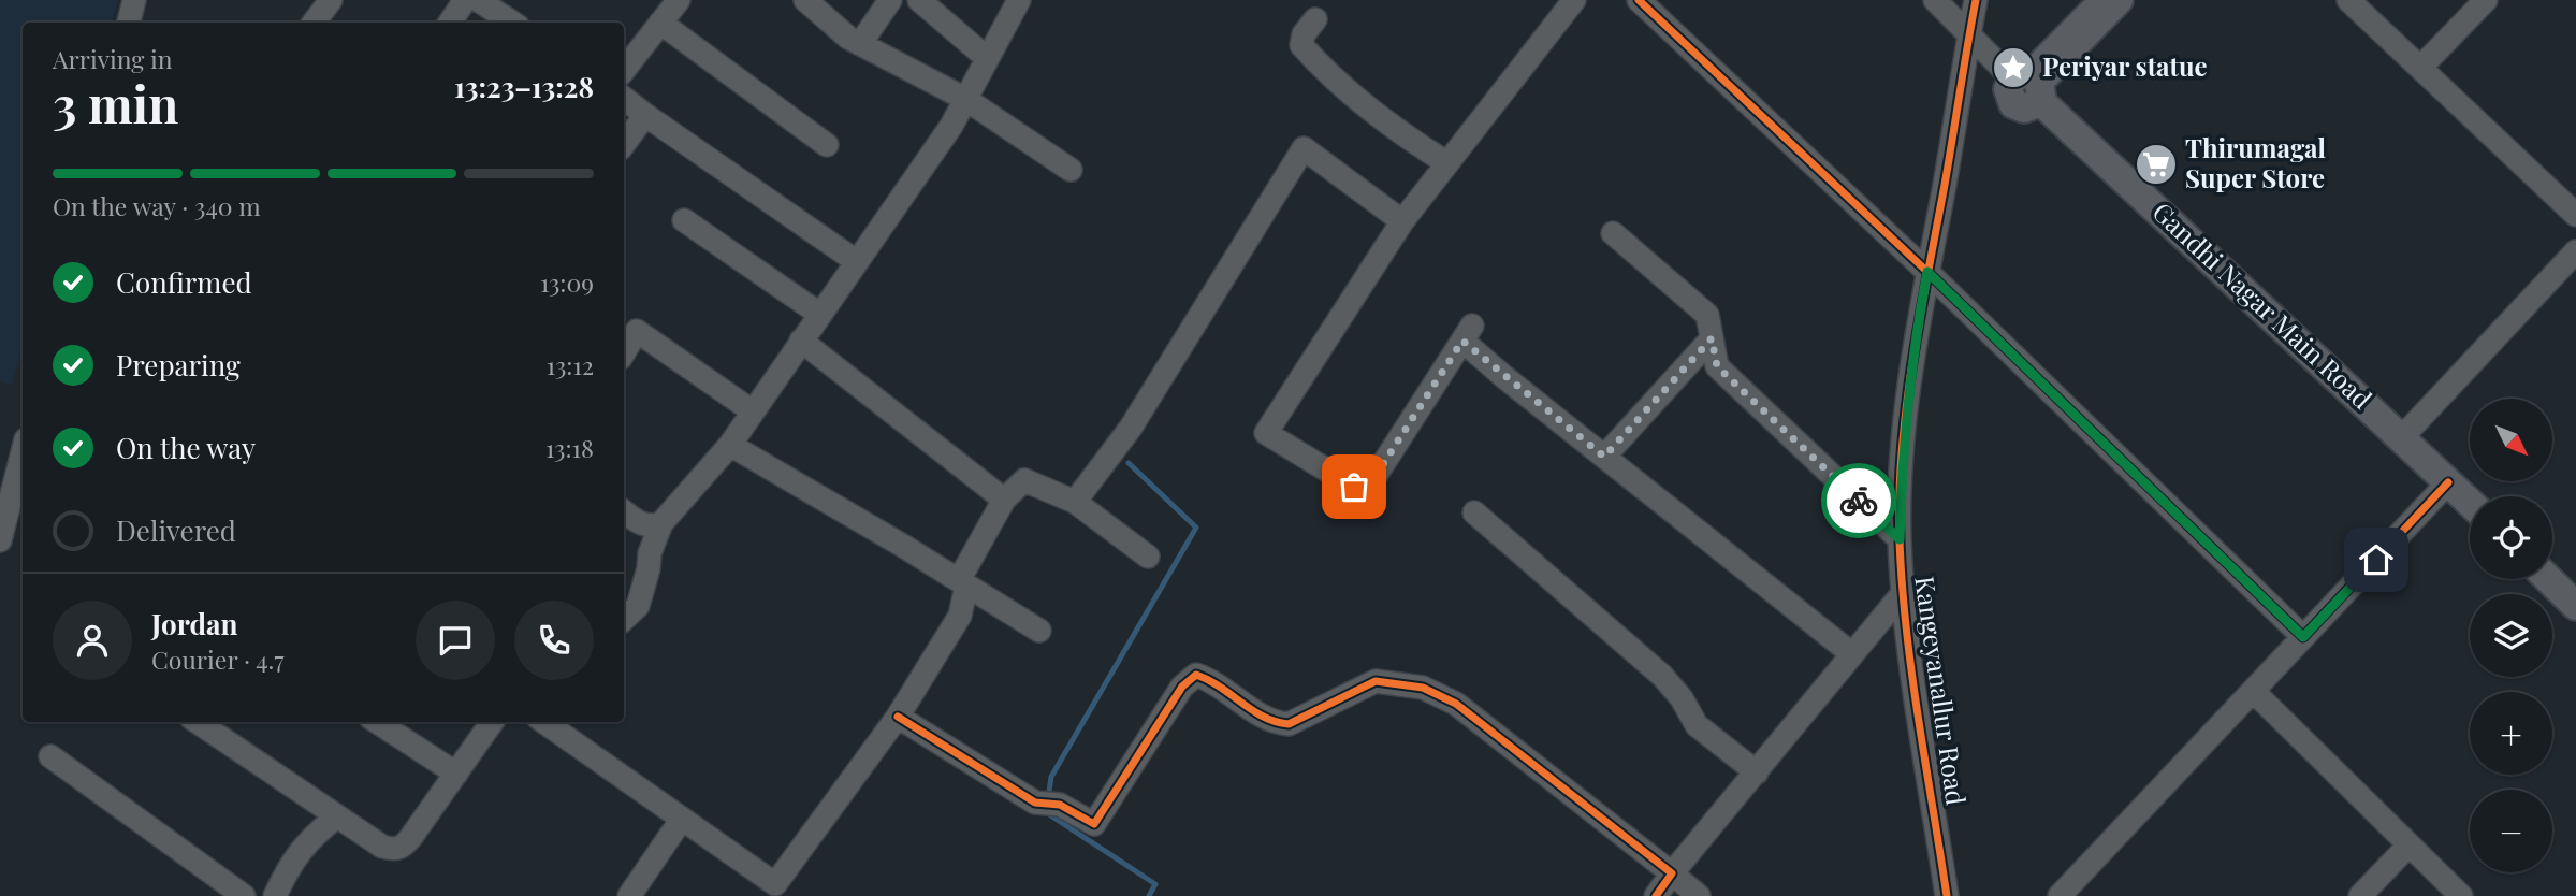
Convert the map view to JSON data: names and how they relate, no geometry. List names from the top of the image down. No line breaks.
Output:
{"streets":{"main road":["Gandhi Nagar Main Road"],"street":["Kangeyanallur Road"]},"places":{"place":["Periyar statue"],"supermarket":["Thirumagal Super Store"]},"north":"bottom right","page":{"heading":["3 min","Arriving in","13:23–13:28"],"panel":["Jordan","Courier · 4.7"],"bar":"On the way · 340 m","list":[["Confirmed","13:09"],["Preparing","13:12"],["On the way","13:18"],"Delivered"],"map_buttons":["+","−"]}}
